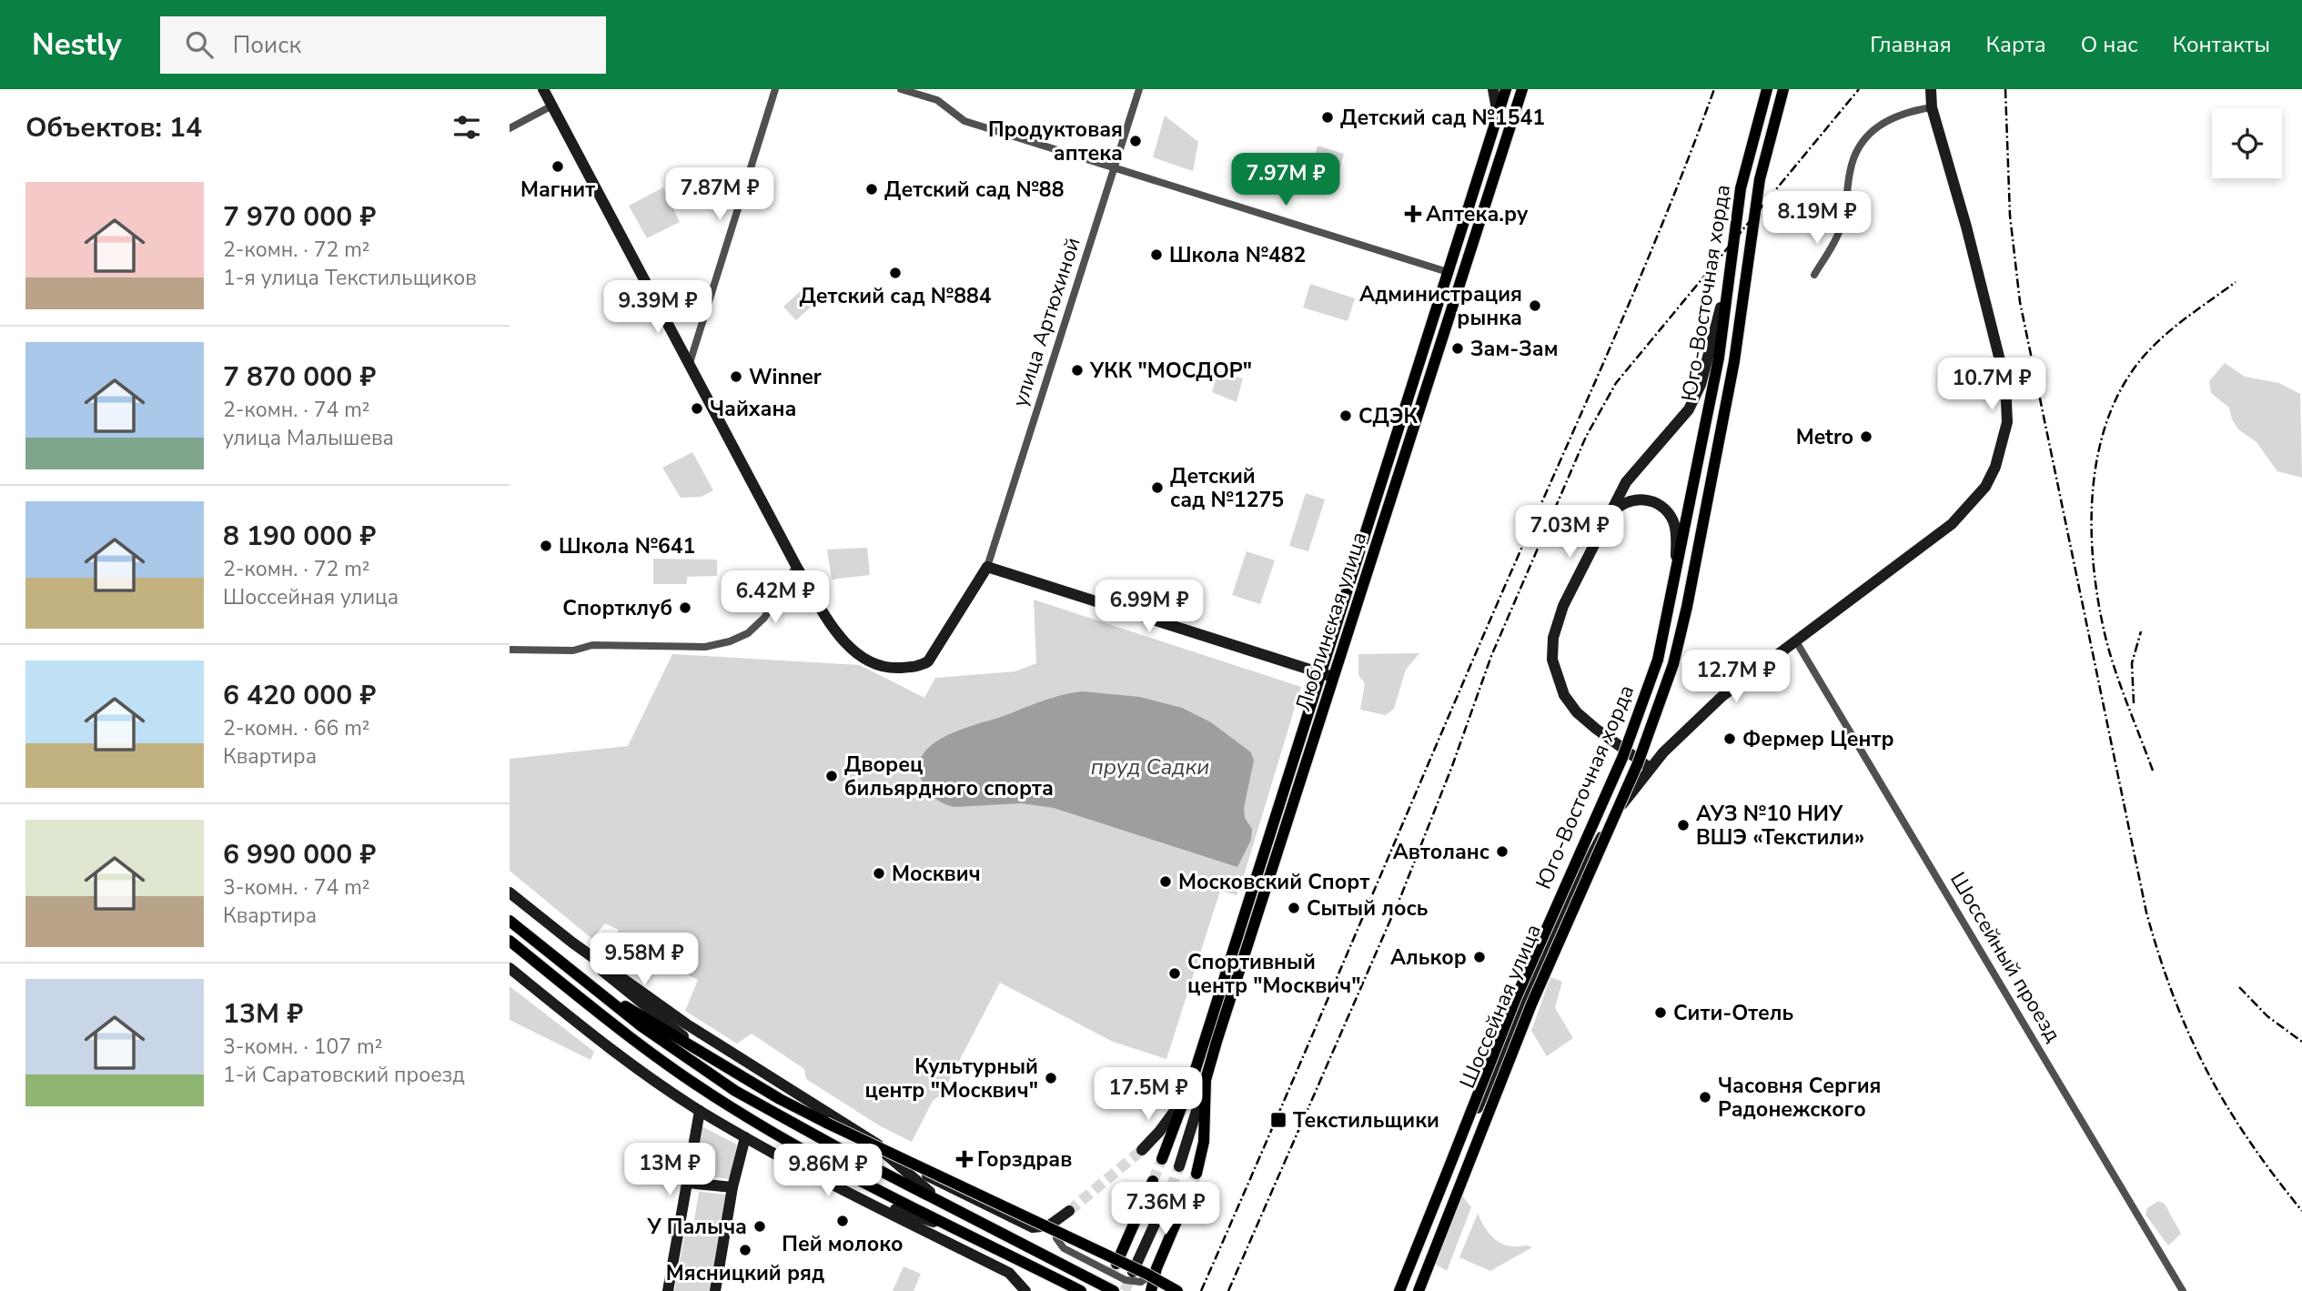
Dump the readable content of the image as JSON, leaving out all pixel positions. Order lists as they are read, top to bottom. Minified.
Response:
{"streets":{"main road":["Юго-Восточная хорда","Люблинская улица","Шоссейная улица"],"street":["улица Артюхиной","Шоссейный проезд"]},"crossings":[["Юго-Восточная хорда","Шоссейная улица"],["Шоссейный проезд","Шоссейная улица"]],"water":["пруд Садки"],"places":{"other":["Детский сад №1541","Продуктовая аптека","Магнит","Детский сад №88","Школа №482","Детский сад №884","Администрация рынка","Зам-Зам","УКК \"МОСДОР\"","Winner","Чайхана","СДЭК","Metro","Детский сад №1275","Школа №641","Спортклуб","Фермер Центр","Дворец бильярдного спорта","АУЗ №10 НИУ ВШЭ «Текстили»","Автоланс","Москвич","Московский Спорт","Сытый лось","Алькор","Спортивный центр \"Москвич\"","Сити-Отель","Культурный центр \"Москвич\"","Часовня Сергия Радонежского","Пей молоко","У Палыча","Мясницкий ряд"],"health":["Аптека.ру","Горздрав"],"transit":["Текстильщики"]},"page":{"header":"Nestly","search":"Поиск","nav":["Главная","Карта","О нас","Контакты"],"heading":"Объектов: 14","price":["7.97M ₽","7.87M ₽","8.19M ₽","9.39M ₽","10.7M ₽","7.03M ₽","6.42M ₽","6.99M ₽","12.7M ₽","9.58M ₽","17.5M ₽","13M ₽","9.86M ₽","7.36M ₽"],"list":[{"name":"7 970 000 ₽","note":"2-комн. · 72 m² · 1-я улица Текстильщиков"},{"name":"7 870 000 ₽","note":"2-комн. · 74 m² · улица Малышева"},{"name":"8 190 000 ₽","note":"2-комн. · 72 m² · Шоссейная улица"},{"name":"6 420 000 ₽","note":"2-комн. · 66 m² · Квартира"},{"name":"6 990 000 ₽","note":"3-комн. · 74 m² · Квартира"},{"name":"13M ₽","note":"3-комн. · 107 m² · 1-й Саратовский проезд"}]}}
